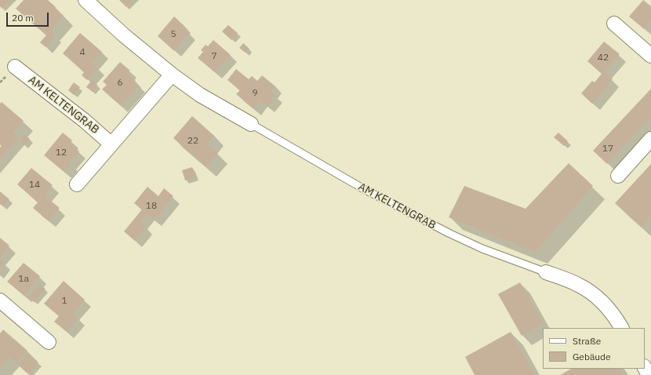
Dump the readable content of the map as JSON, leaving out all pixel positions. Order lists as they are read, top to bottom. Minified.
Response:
{"streets":{"street":["AM KELTENGRAB"]},"house_numbers":["5","4","7","42","6","9","22","17","12","14","18","1a","1"],"legend":["Straße","Gebäude"],"scale_bar":"20 m"}
